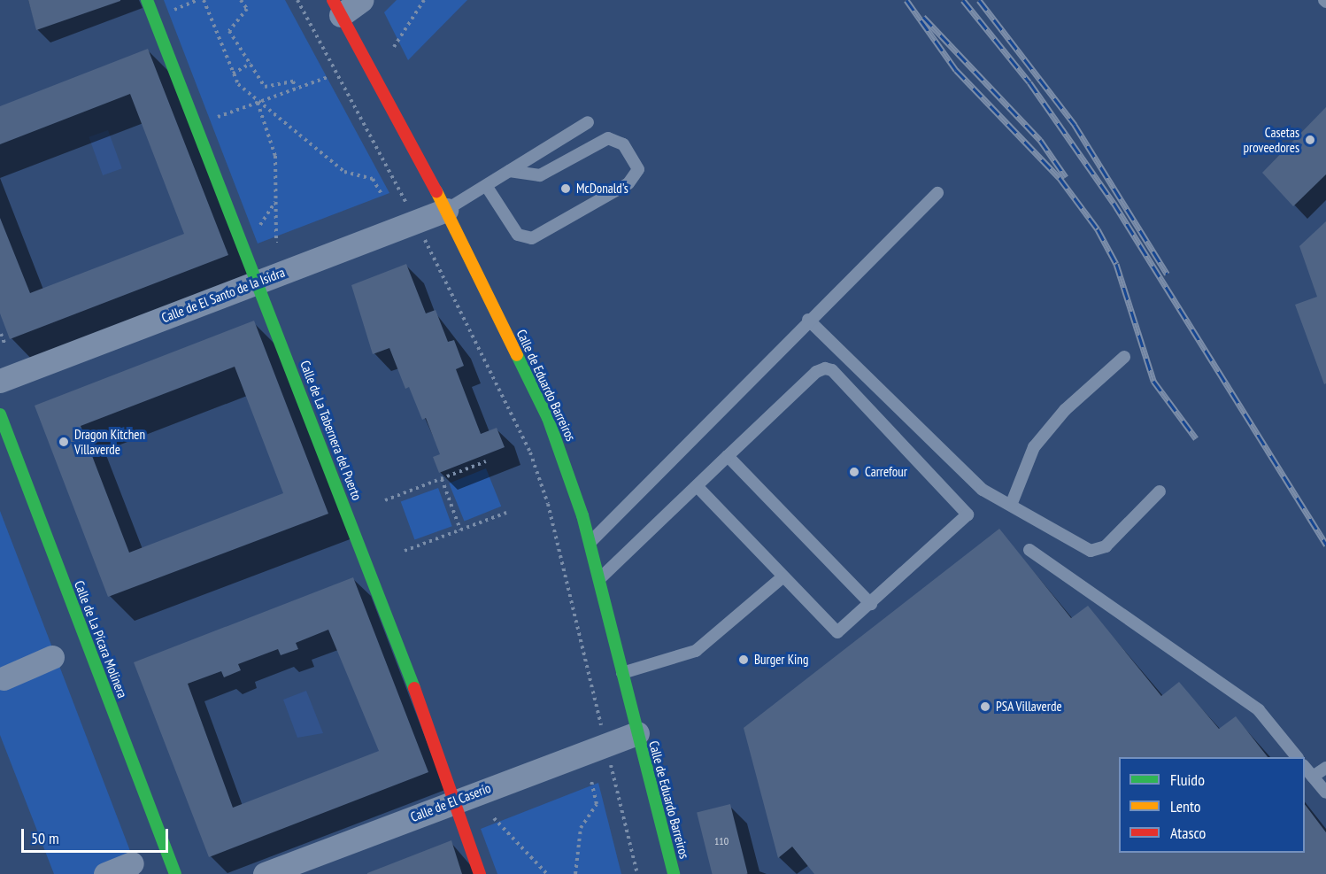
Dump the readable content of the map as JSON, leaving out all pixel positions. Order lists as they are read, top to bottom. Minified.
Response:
{"streets":{"street":["Calle de El Santo de la Isidra","Calle de Eduardo Barreiros","Calle de La Tabernera del Puerto","Calle de La Pícara Molinera","Calle de El Caserío"]},"crossings":[["Calle de El Santo de la Isidra","Calle de Eduardo Barreiros"],["Calle de El Santo de la Isidra","Calle de La Tabernera del Puerto"],["Calle de Eduardo Barreiros","Calle de El Caserío"],["Calle de La Tabernera del Puerto","Calle de El Caserío"]],"places":["Casetas proveedores","McDonald's","Dragon Kitchen Villaverde","Carrefour","Burger King","PSA Villaverde"],"house_numbers":["110"],"legend":["Fluido","Lento","Atasco"],"scale_bar":"50 m"}
